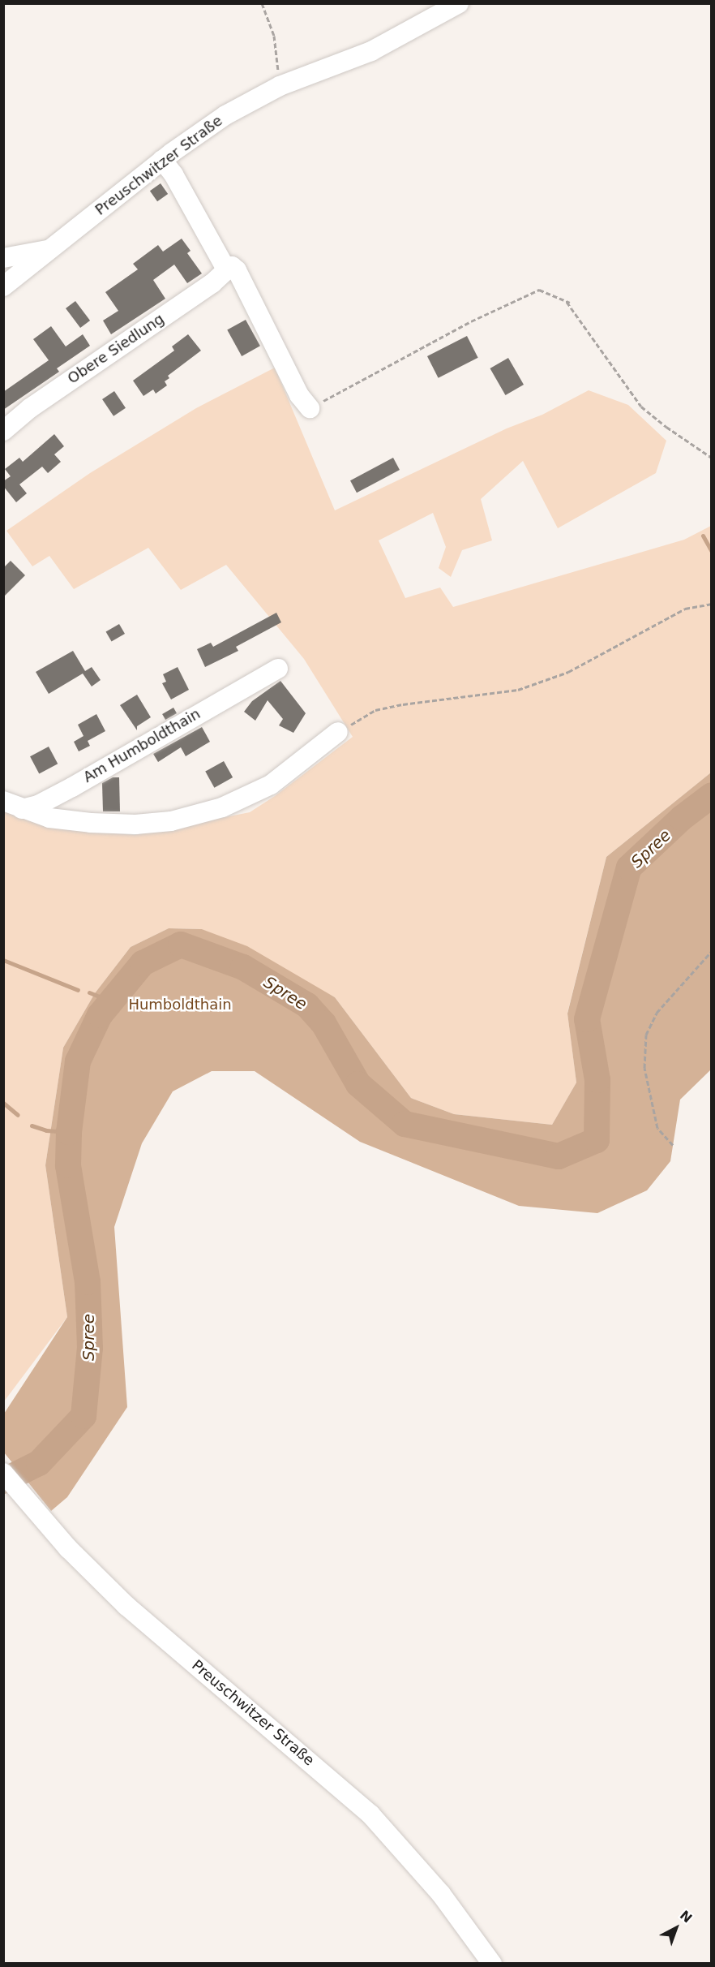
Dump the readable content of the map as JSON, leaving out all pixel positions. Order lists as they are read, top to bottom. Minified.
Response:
{"streets":{"street":["Preuschwitzer Straße","Obere Siedlung","Am Humboldthain"]},"water":["Spree"],"parks":["Humboldthain"],"north":"top right"}
